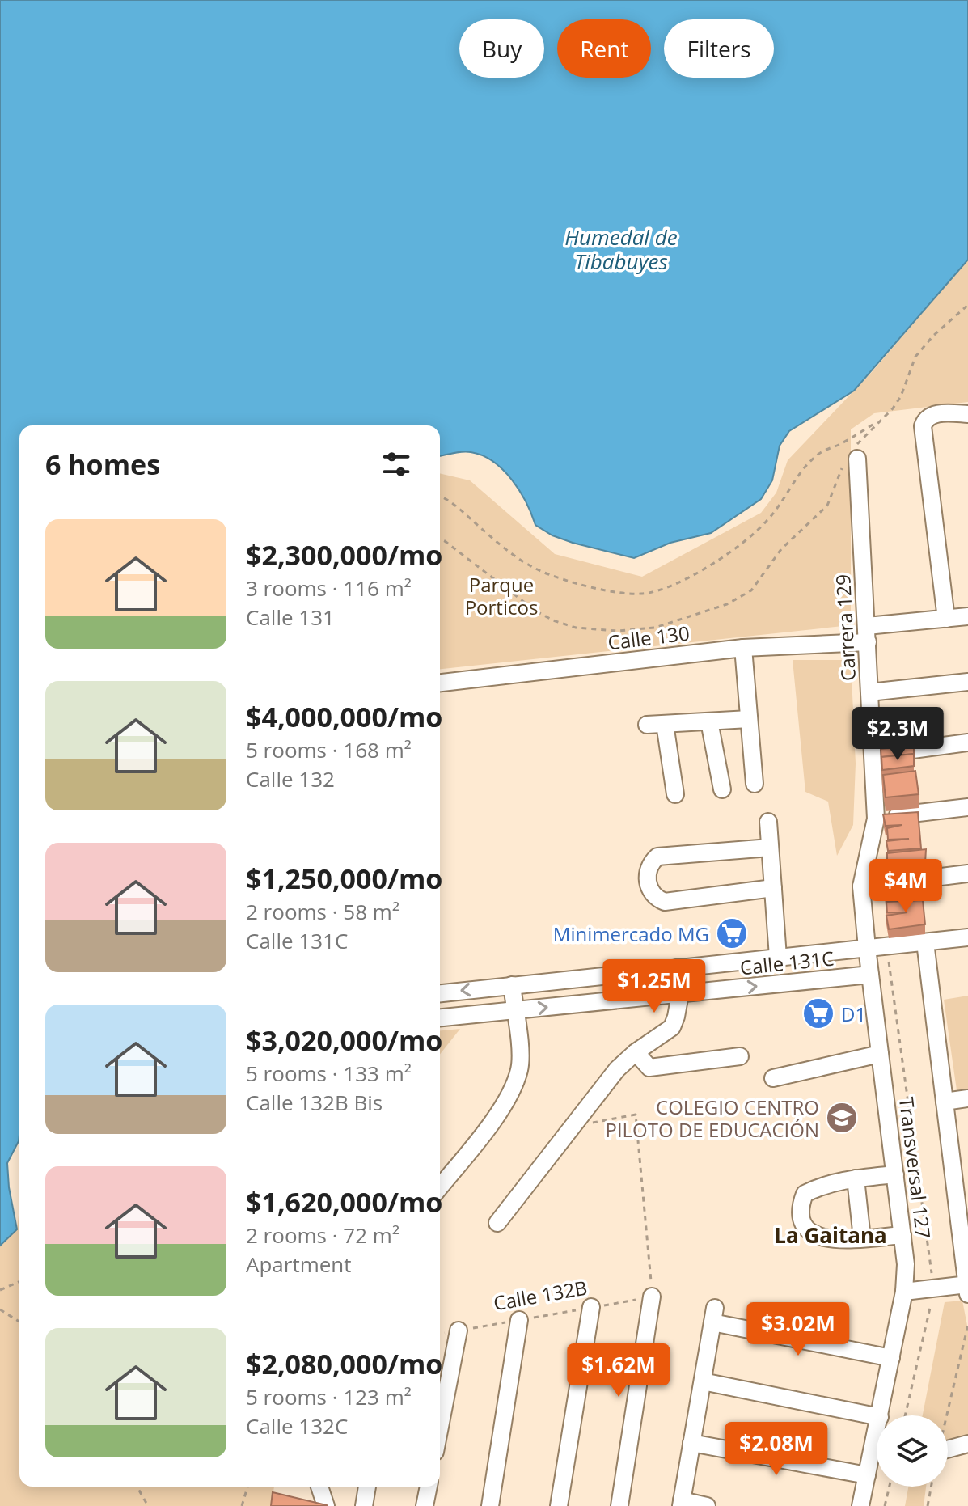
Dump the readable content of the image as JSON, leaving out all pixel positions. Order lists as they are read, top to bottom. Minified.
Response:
{"streets":{"street":["Carrera 129","Calle 130","Calle 131C","Transversal 127"],"path":["Calle 132B"]},"crossings":[["Carrera 129","Calle 130"],["Carrera 129","Calle 131C"],["Carrera 129","Transversal 127"],["Calle 131C","Transversal 127"]],"districts":["La Gaitana"],"water":["Humedal de Tibabuyes"],"parks":["Parque Porticos"],"places":{"supermarket":["Minimercado MG","D1"],"school or university":["COLEGIO CENTRO PILOTO DE EDUCACIÓN"]},"page":{"chip":["Buy","Rent","Filters"],"heading":"6 homes","list":[{"name":"$2,300,000/mo","note":"3 rooms · 116 m² · Calle 131"},{"name":"$4,000,000/mo","note":"5 rooms · 168 m² · Calle 132"},{"name":"$1,250,000/mo","note":"2 rooms · 58 m² · Calle 131C"},{"name":"$3,020,000/mo","note":"5 rooms · 133 m² · Calle 132B Bis"},{"name":"$1,620,000/mo","note":"2 rooms · 72 m² · Apartment"},{"name":"$2,080,000/mo","note":"5 rooms · 123 m² · Calle 132C"}],"price":["$2.3M","$4M","$1.25M","$3.02M","$1.62M","$2.08M"]}}
